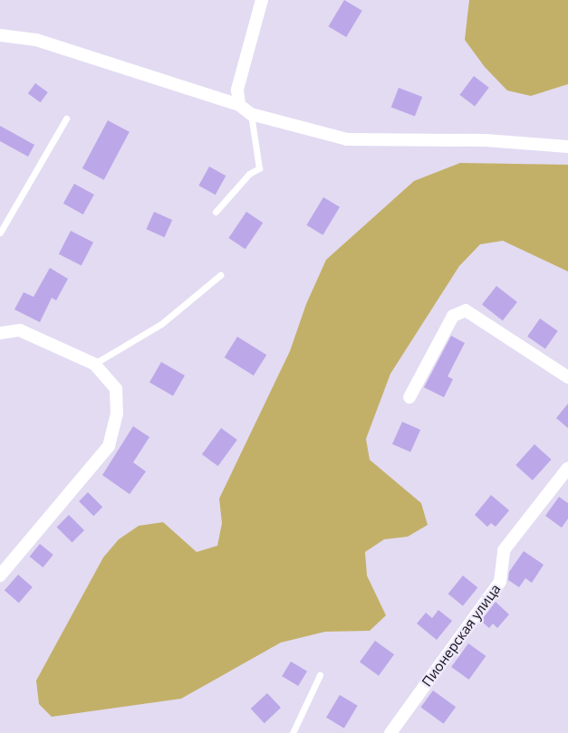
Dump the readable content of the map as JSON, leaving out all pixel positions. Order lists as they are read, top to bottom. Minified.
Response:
{"streets":{"street":["Пионерская улица"]}}
